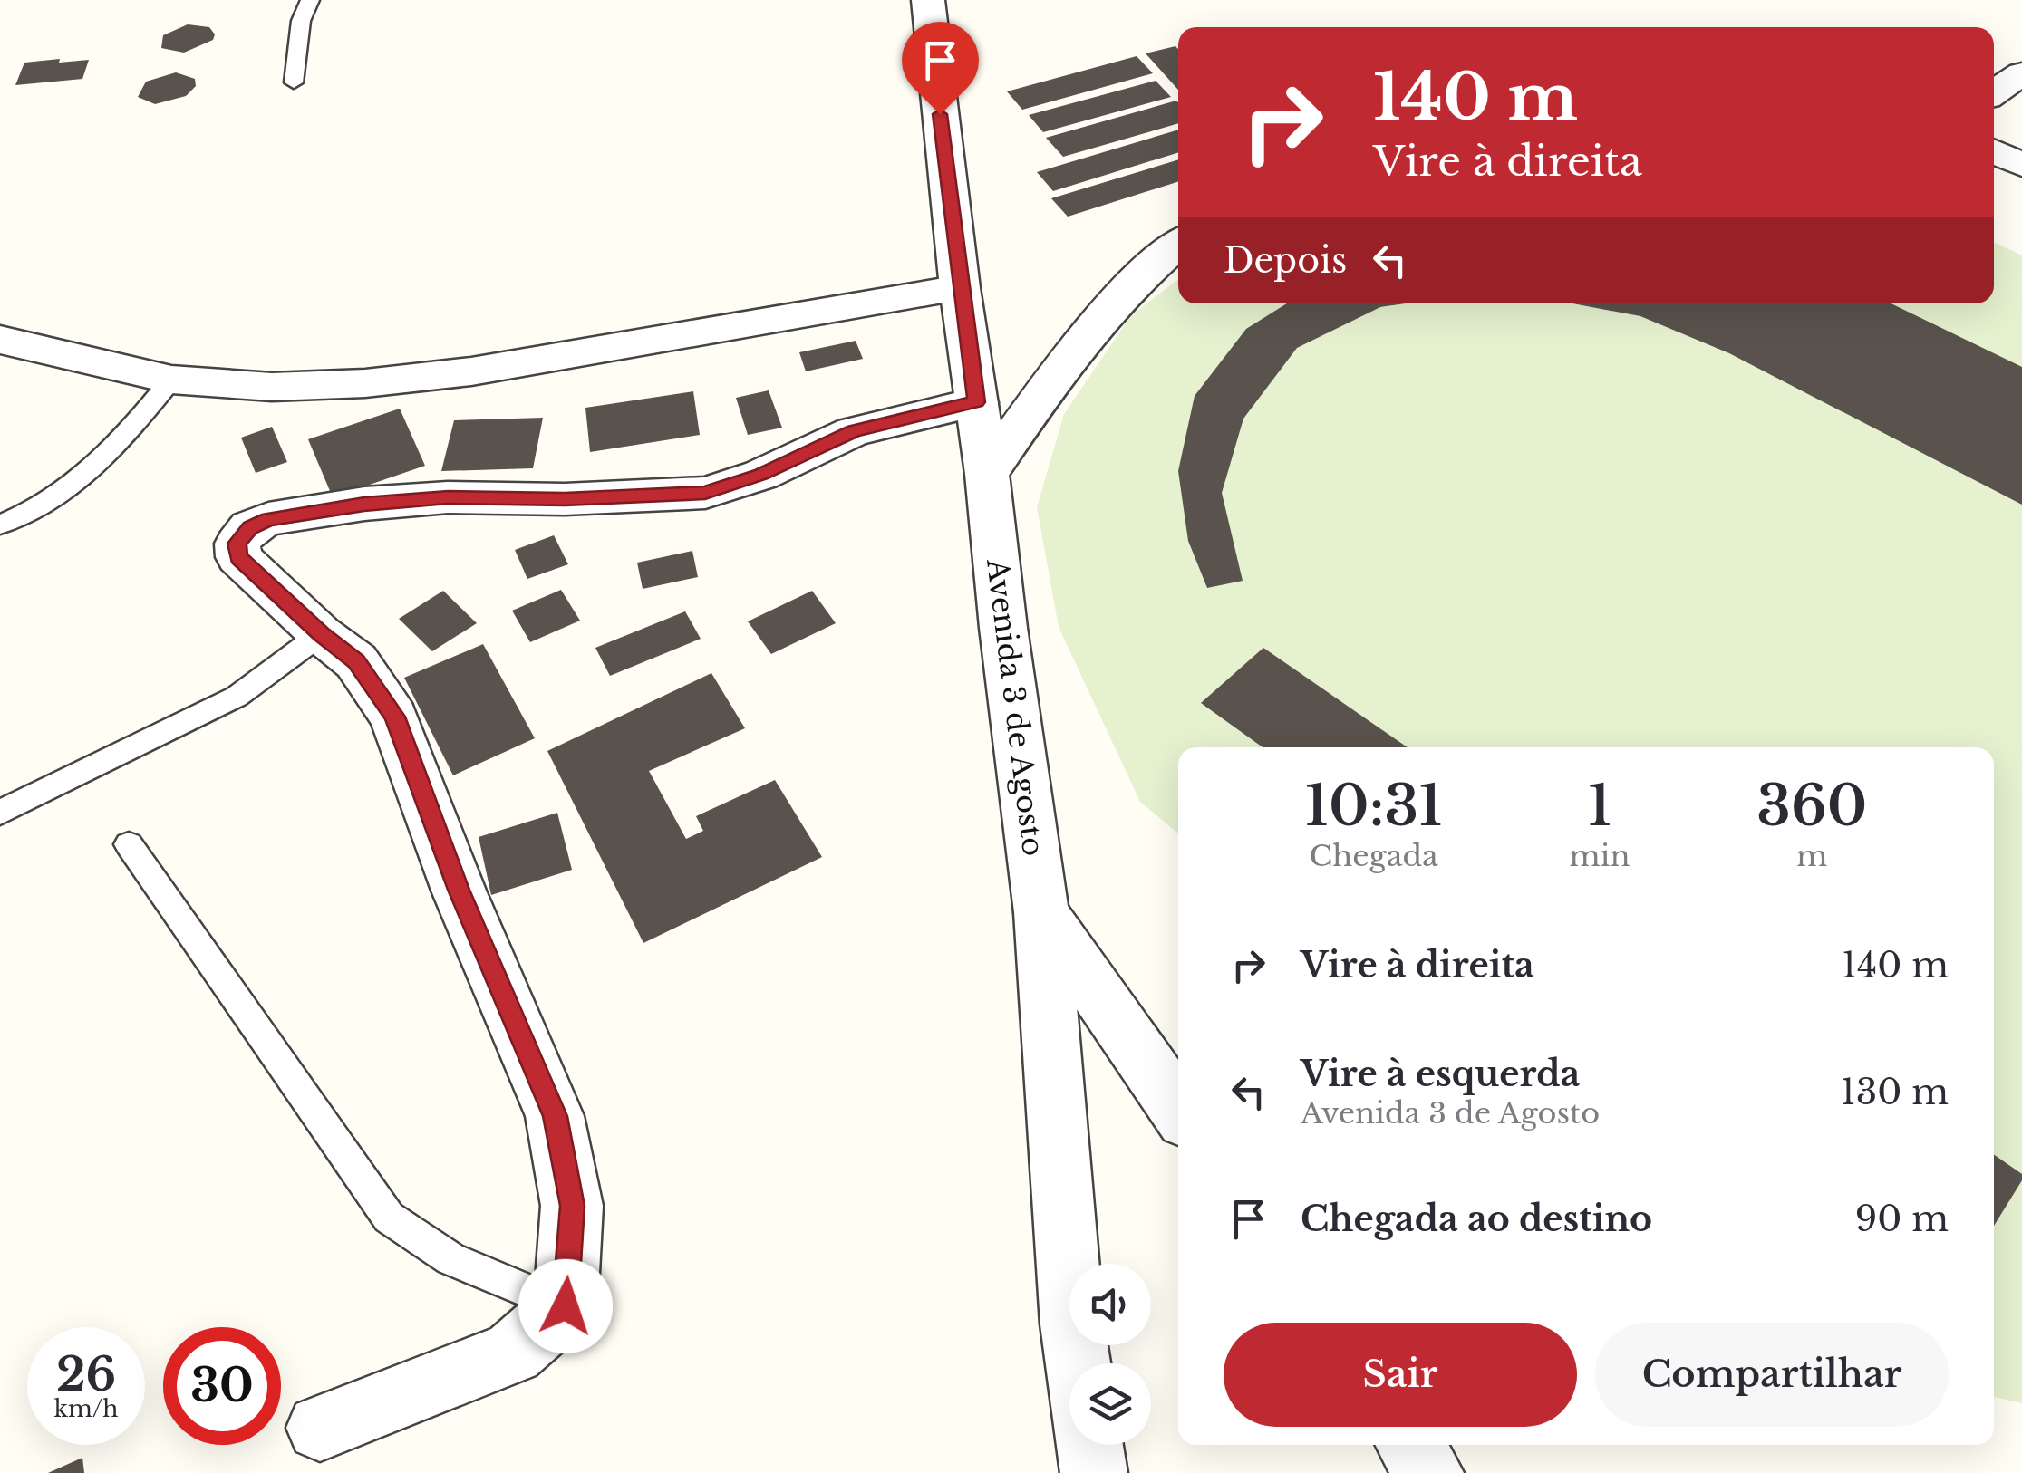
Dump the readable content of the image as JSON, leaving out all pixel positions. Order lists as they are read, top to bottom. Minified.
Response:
{"streets":{"street":["Avenida 3 de Agosto"]},"page":{"turn":["140 m","Vire à direita"],"then":"Depois","eta":["10:31","Chegada","1","min","360","m"],"list":[{"name":"Vire à direita","value":"140 m"},{"name":"Vire à esquerda","note":"Avenida 3 de Agosto","value":"130 m"},{"name":"Chegada ao destino","value":"90 m"}],"buttons":["Sair","Compartilhar"],"speed":"26 km/h","limit":"30"}}
